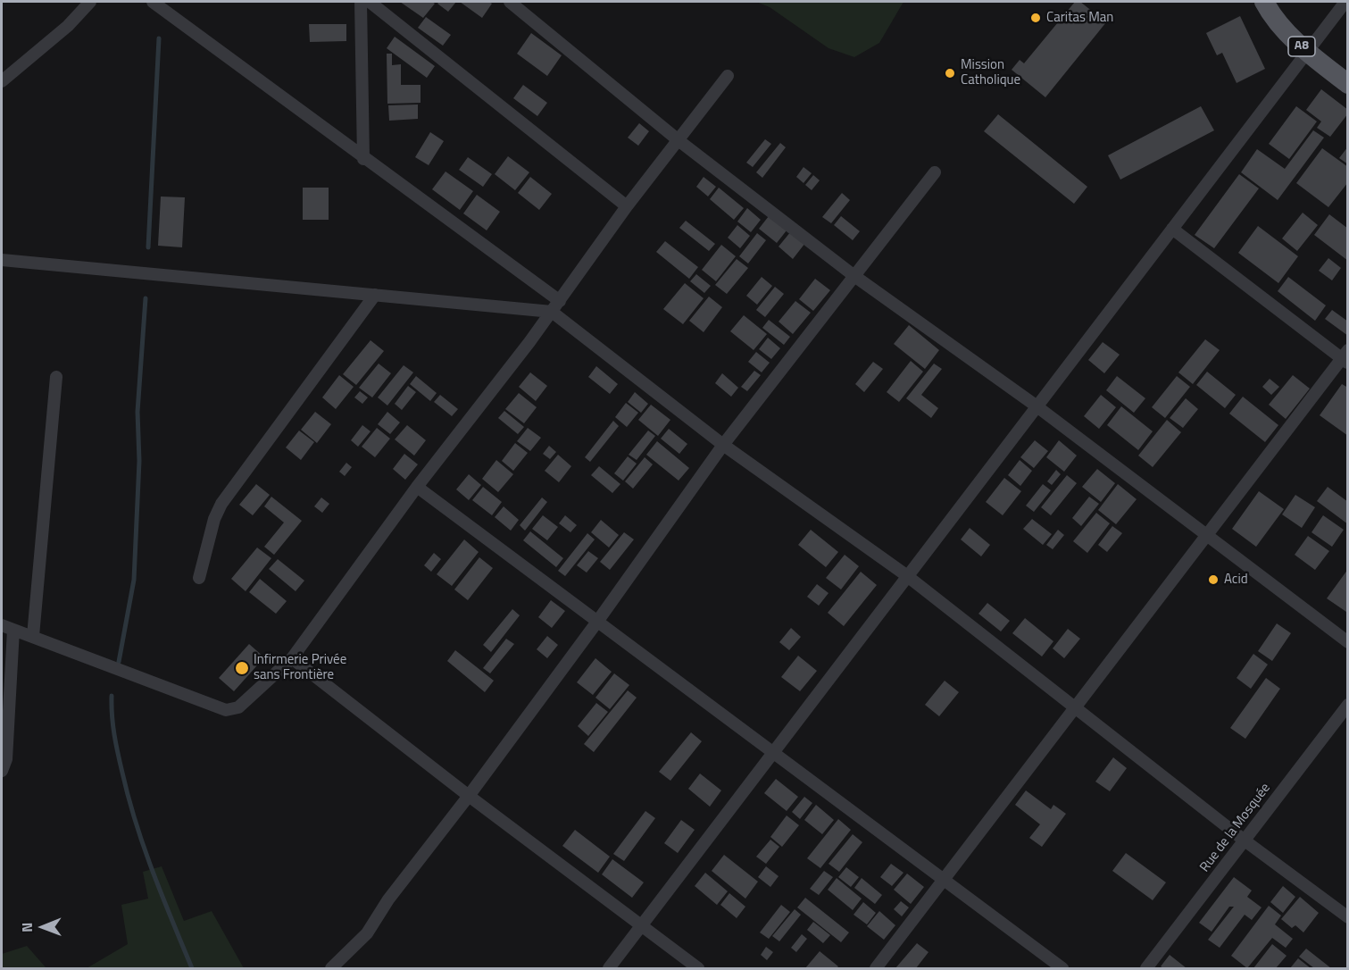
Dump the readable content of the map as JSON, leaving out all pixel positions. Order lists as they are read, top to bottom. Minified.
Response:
{"streets":{"main road":["A8"],"street":["Rue de la Mosquée"]},"places":["Caritas Man","Mission Catholique","Acid","Infirmerie Privée sans Frontière"],"north":"left"}
